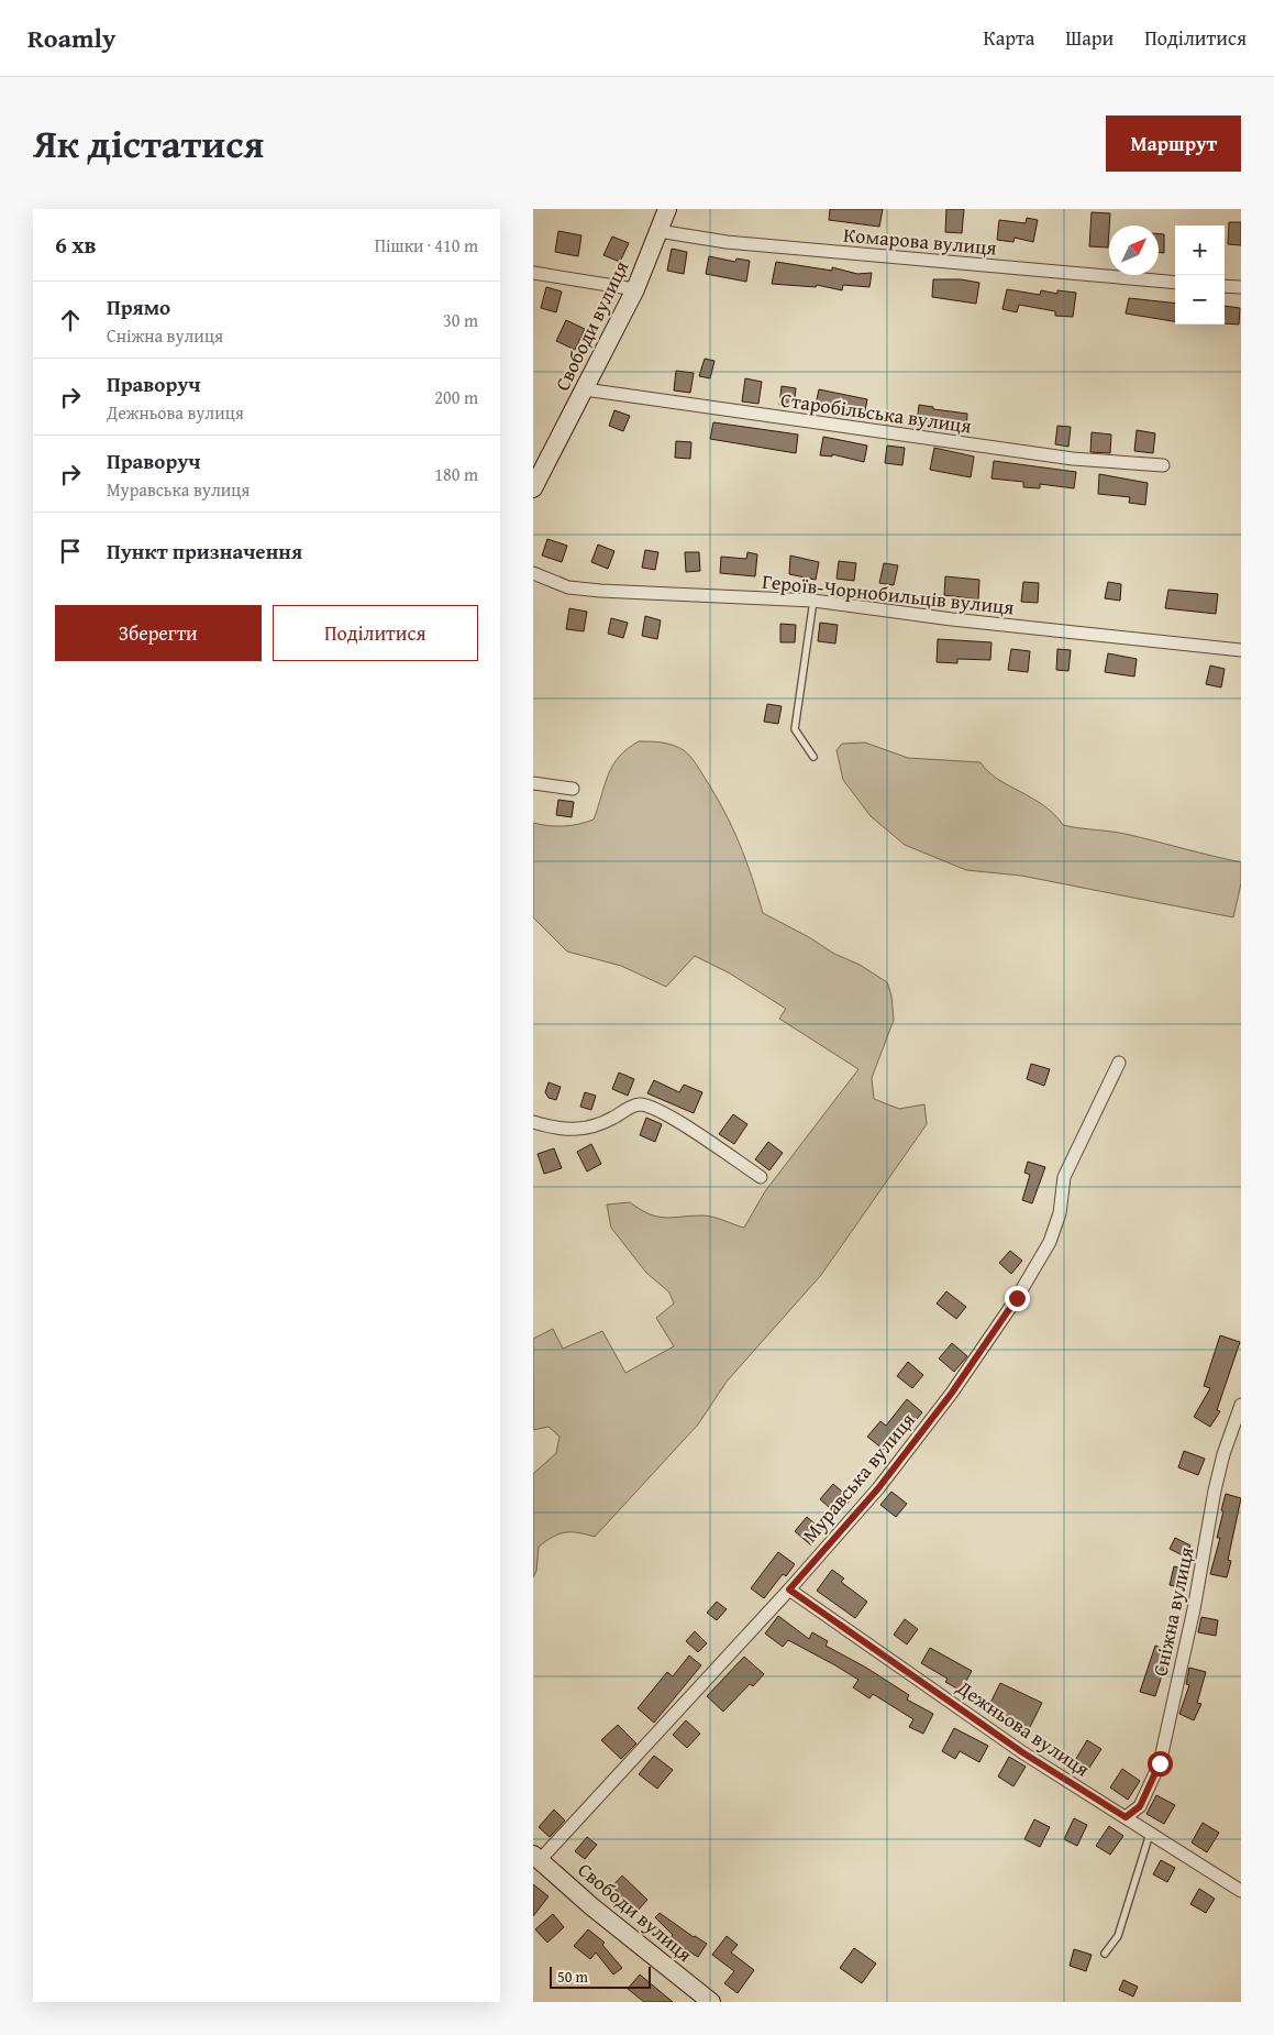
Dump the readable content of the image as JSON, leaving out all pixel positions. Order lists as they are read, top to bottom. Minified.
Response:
{"streets":{"street":["Комарова вулиця","Свободи вулиця","Старобільська вулиця","Героїв-Чорнобильців вулиця","Муравська вулиця","Сніжна вулиця","Дежньова вулиця"]},"crossings":[["Комарова вулиця","Свободи вулиця"],["Свободи вулиця","Старобільська вулиця"],["Свободи вулиця","Муравська вулиця"],["Муравська вулиця","Дежньова вулиця"],["Сніжна вулиця","Дежньова вулиця"]],"scale_bar":"50 m","north":"top right","page":{"header":"Roamly","nav":["Карта","Шари","Поділитися"],"title":"Як дістатися","buttons":["Маршрут",["Зберегти","Поділитися"]],"heading":["6 хв","Пішки · 410 m"],"map_buttons":["+","−"],"list":[["Прямо","Сніжна вулиця","30 m"],["Праворуч","Дежньова вулиця","200 m"],["Праворуч","Муравська вулиця","180 m"],"Пункт призначення"],"scale":"50 m"}}
